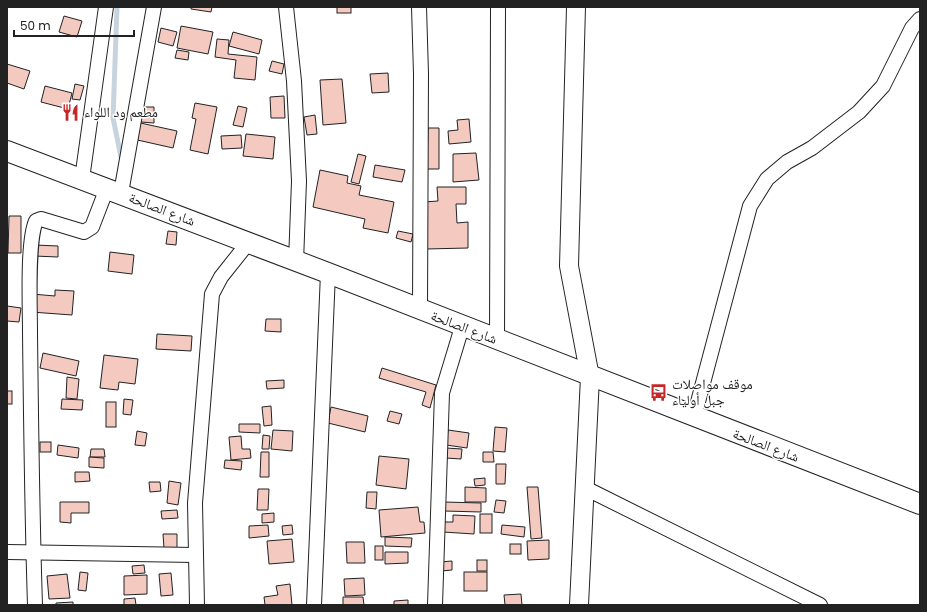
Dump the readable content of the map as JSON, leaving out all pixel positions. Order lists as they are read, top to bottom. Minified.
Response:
{"streets":{"main road":["شارع الصالحة"]},"places":{"restaurant":["مطعم ود اللواء"],"bus stop":["موقف مواصلات جبل أولياء"]},"scale_bar":"50 m"}
